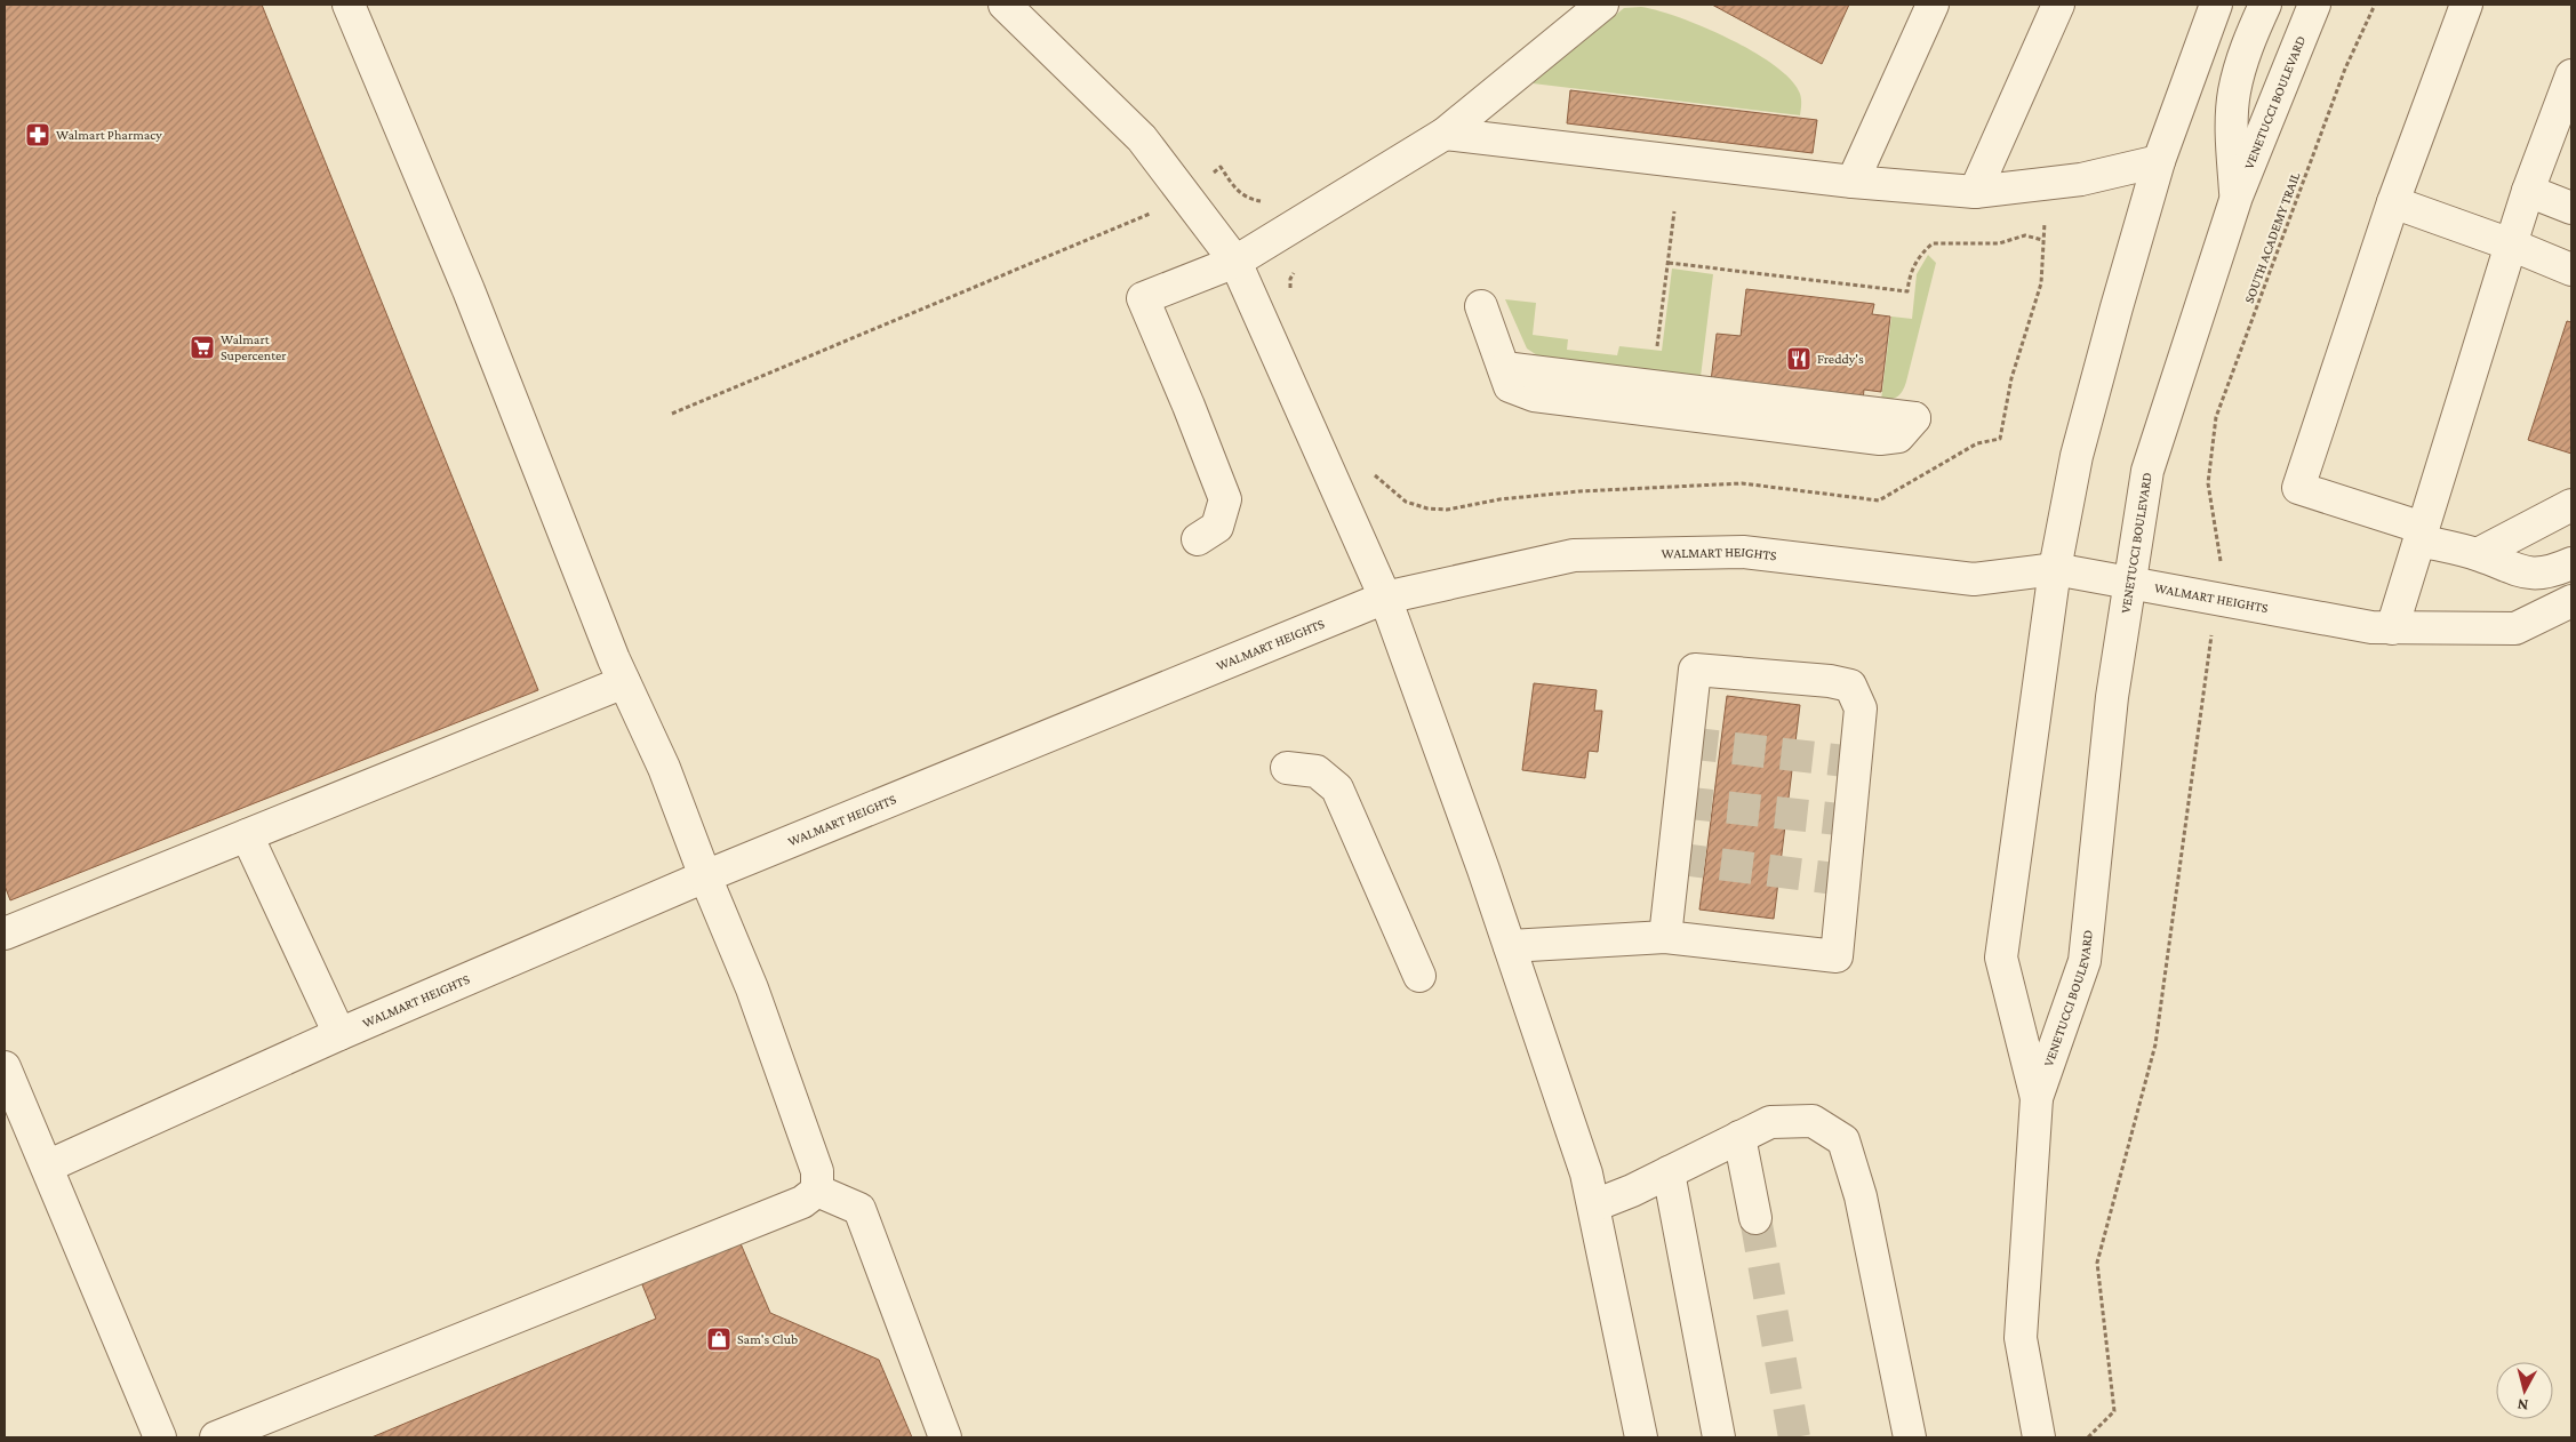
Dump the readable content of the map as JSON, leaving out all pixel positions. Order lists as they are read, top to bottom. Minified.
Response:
{"streets":{"street":["VENETUCCI BOULEVARD","WALMART HEIGHTS"],"path":["SOUTH ACADEMY TRAIL"]},"crossings":[["VENETUCCI BOULEVARD","WALMART HEIGHTS"],["SOUTH ACADEMY TRAIL","WALMART HEIGHTS"]],"places":{"pharmacy":["Walmart Pharmacy"],"supermarket":["Walmart Supercenter"],"restaurant":["Freddy's"],"shop":["Sam's Club"]},"north":"bottom"}
